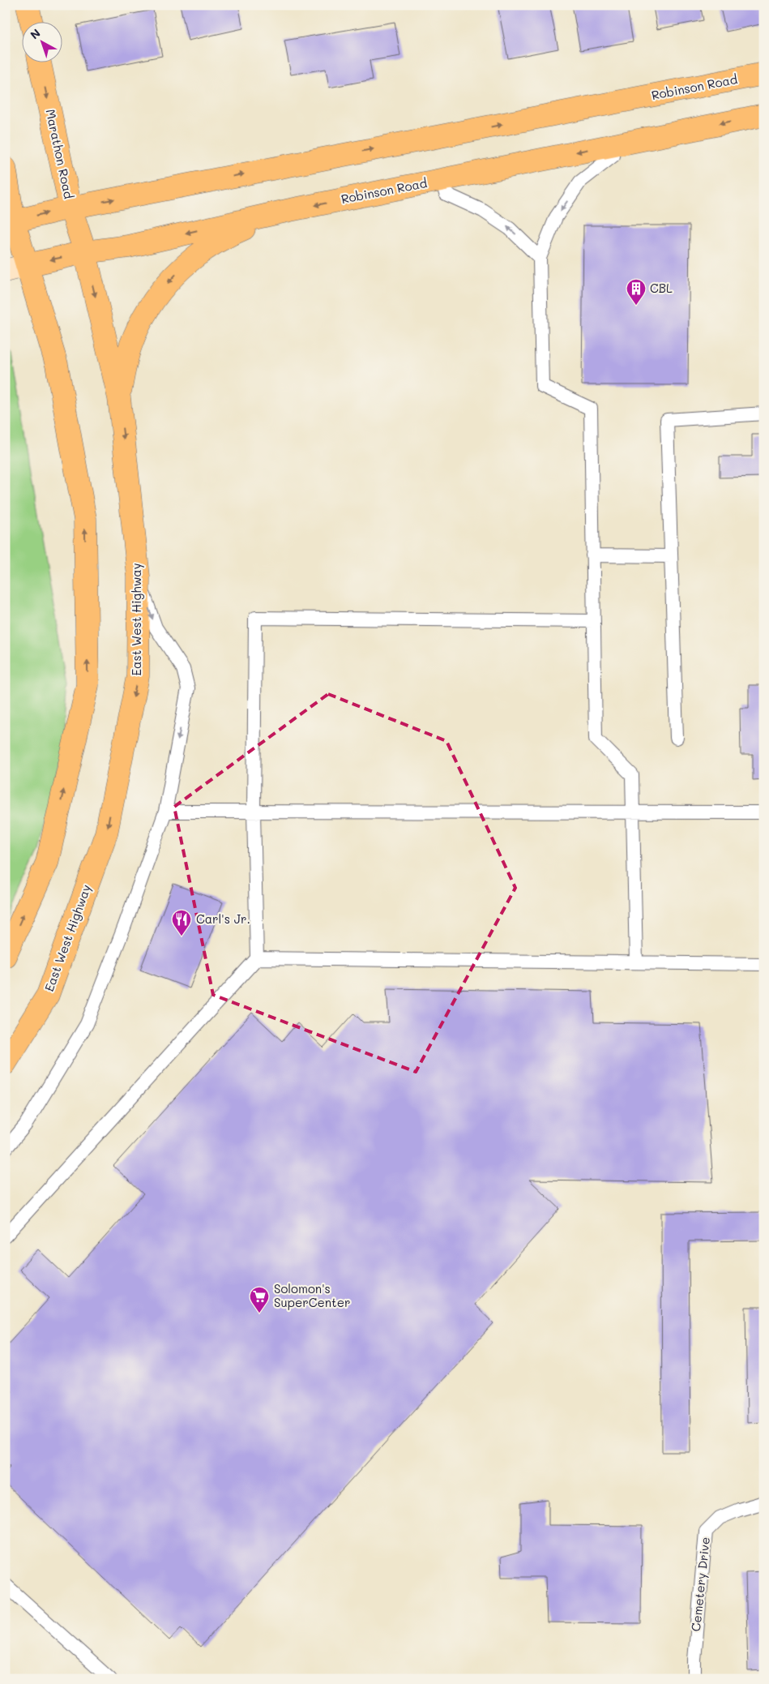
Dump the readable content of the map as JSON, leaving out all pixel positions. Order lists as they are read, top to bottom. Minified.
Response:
{"streets":{"main road":["Robinson Road","Marathon Road","East West Highway"],"lane":["Cemetery Drive"]},"crossings":[["Robinson Road","Marathon Road"],["Robinson Road","East West Highway"],["Marathon Road","East West Highway"]],"places":{"building":["CBL"],"restaurant":["Carl's Jr."],"supermarket":["Solomon's SuperCenter"]},"north":"top left"}
